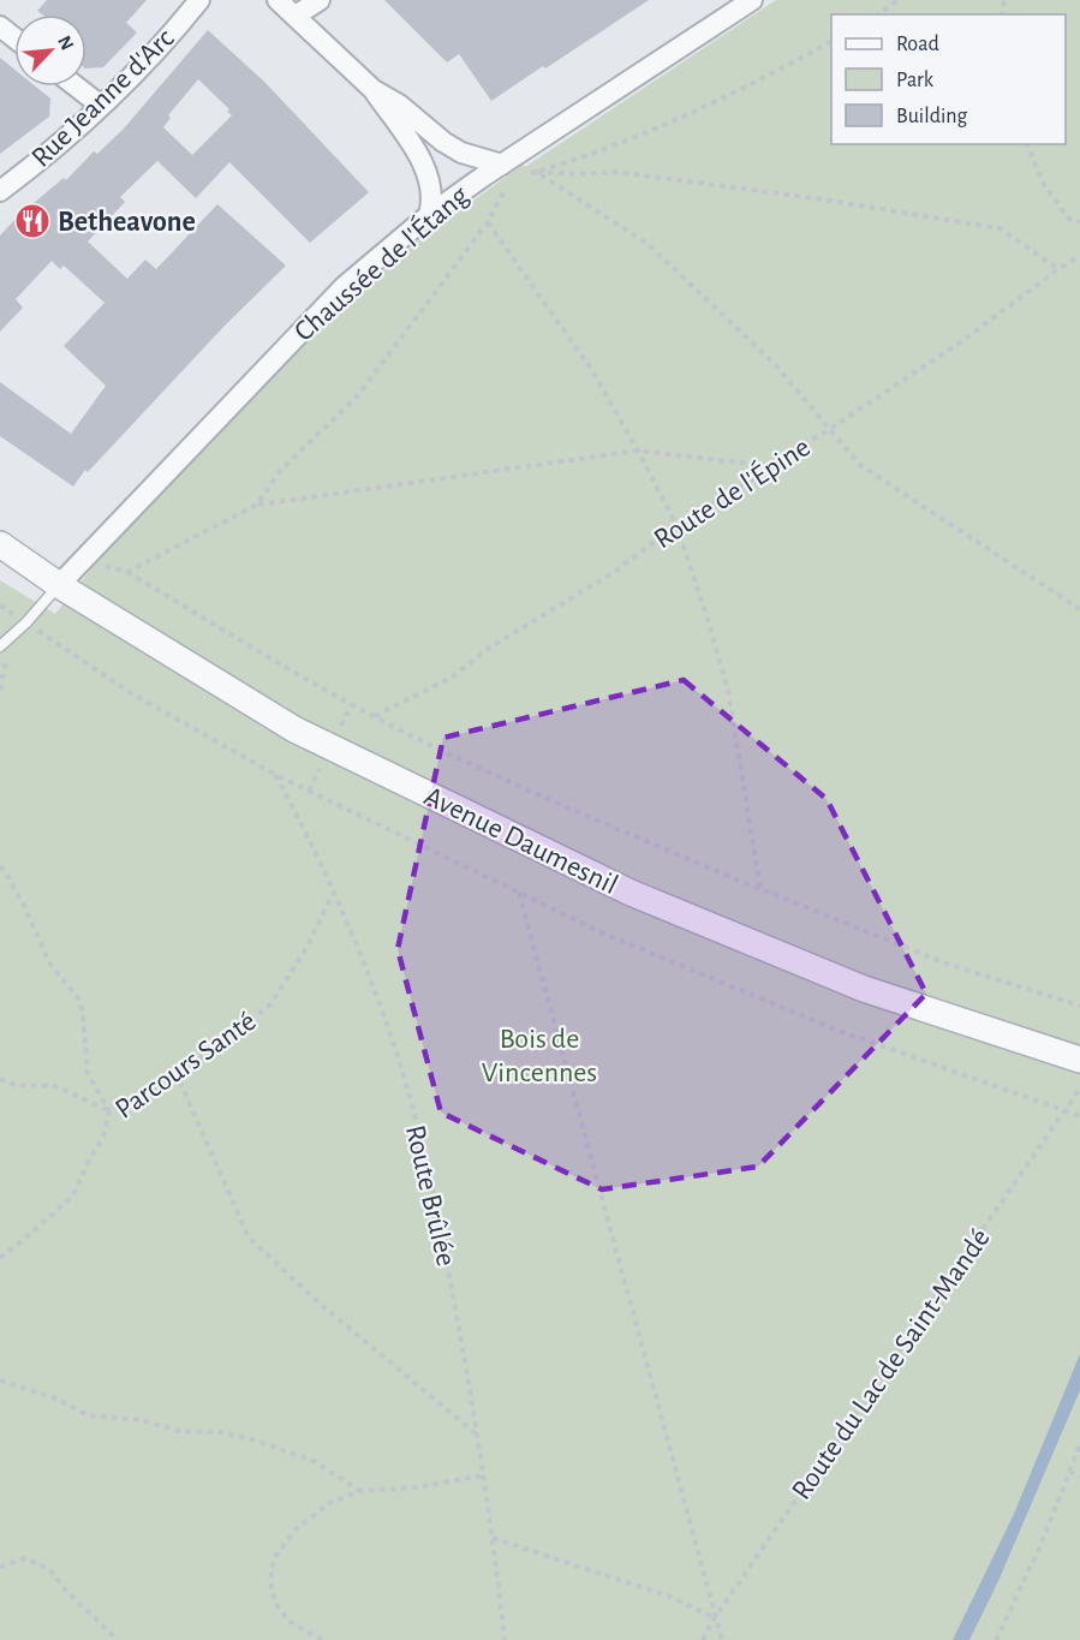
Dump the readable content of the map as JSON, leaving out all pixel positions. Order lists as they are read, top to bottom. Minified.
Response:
{"streets":{"street":["Rue Jeanne d'Arc","Chaussée de l'Étang","Avenue Daumesnil"],"path":["Route de l'Épine","Parcours Santé","Route Brûlée","Route du Lac de Saint-Mandé"]},"crossings":[["Chaussée de l'Étang","Avenue Daumesnil"],["Avenue Daumesnil","Route Brûlée"],["Avenue Daumesnil","Route du Lac de Saint-Mandé"],["Parcours Santé","Route Brûlée"]],"parks":["Bois de Vincennes"],"places":{"restaurant":["Betheavone"]},"legend":["Road","Park","Building"],"north":"top right"}
